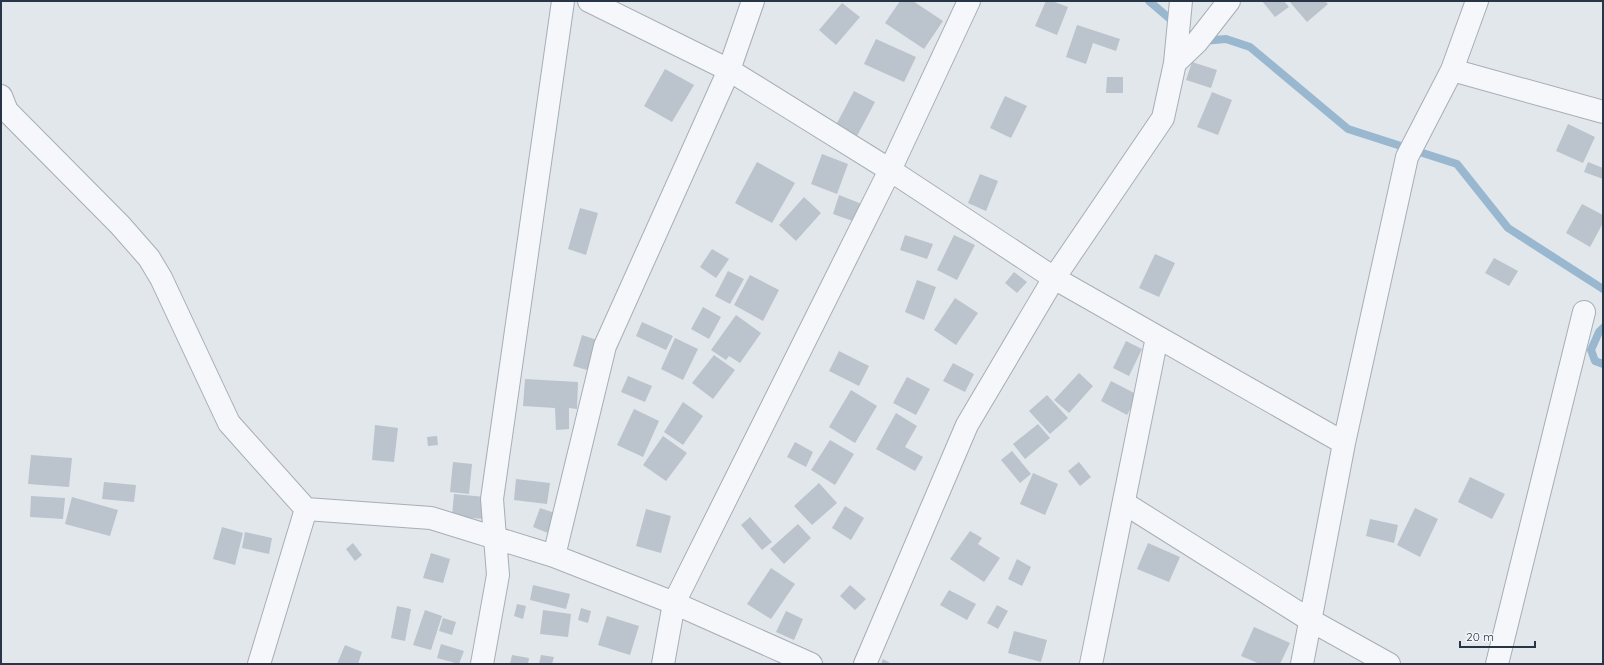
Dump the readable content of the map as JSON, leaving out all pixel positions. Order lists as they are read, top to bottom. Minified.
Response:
{"scale_bar":"20 m"}
